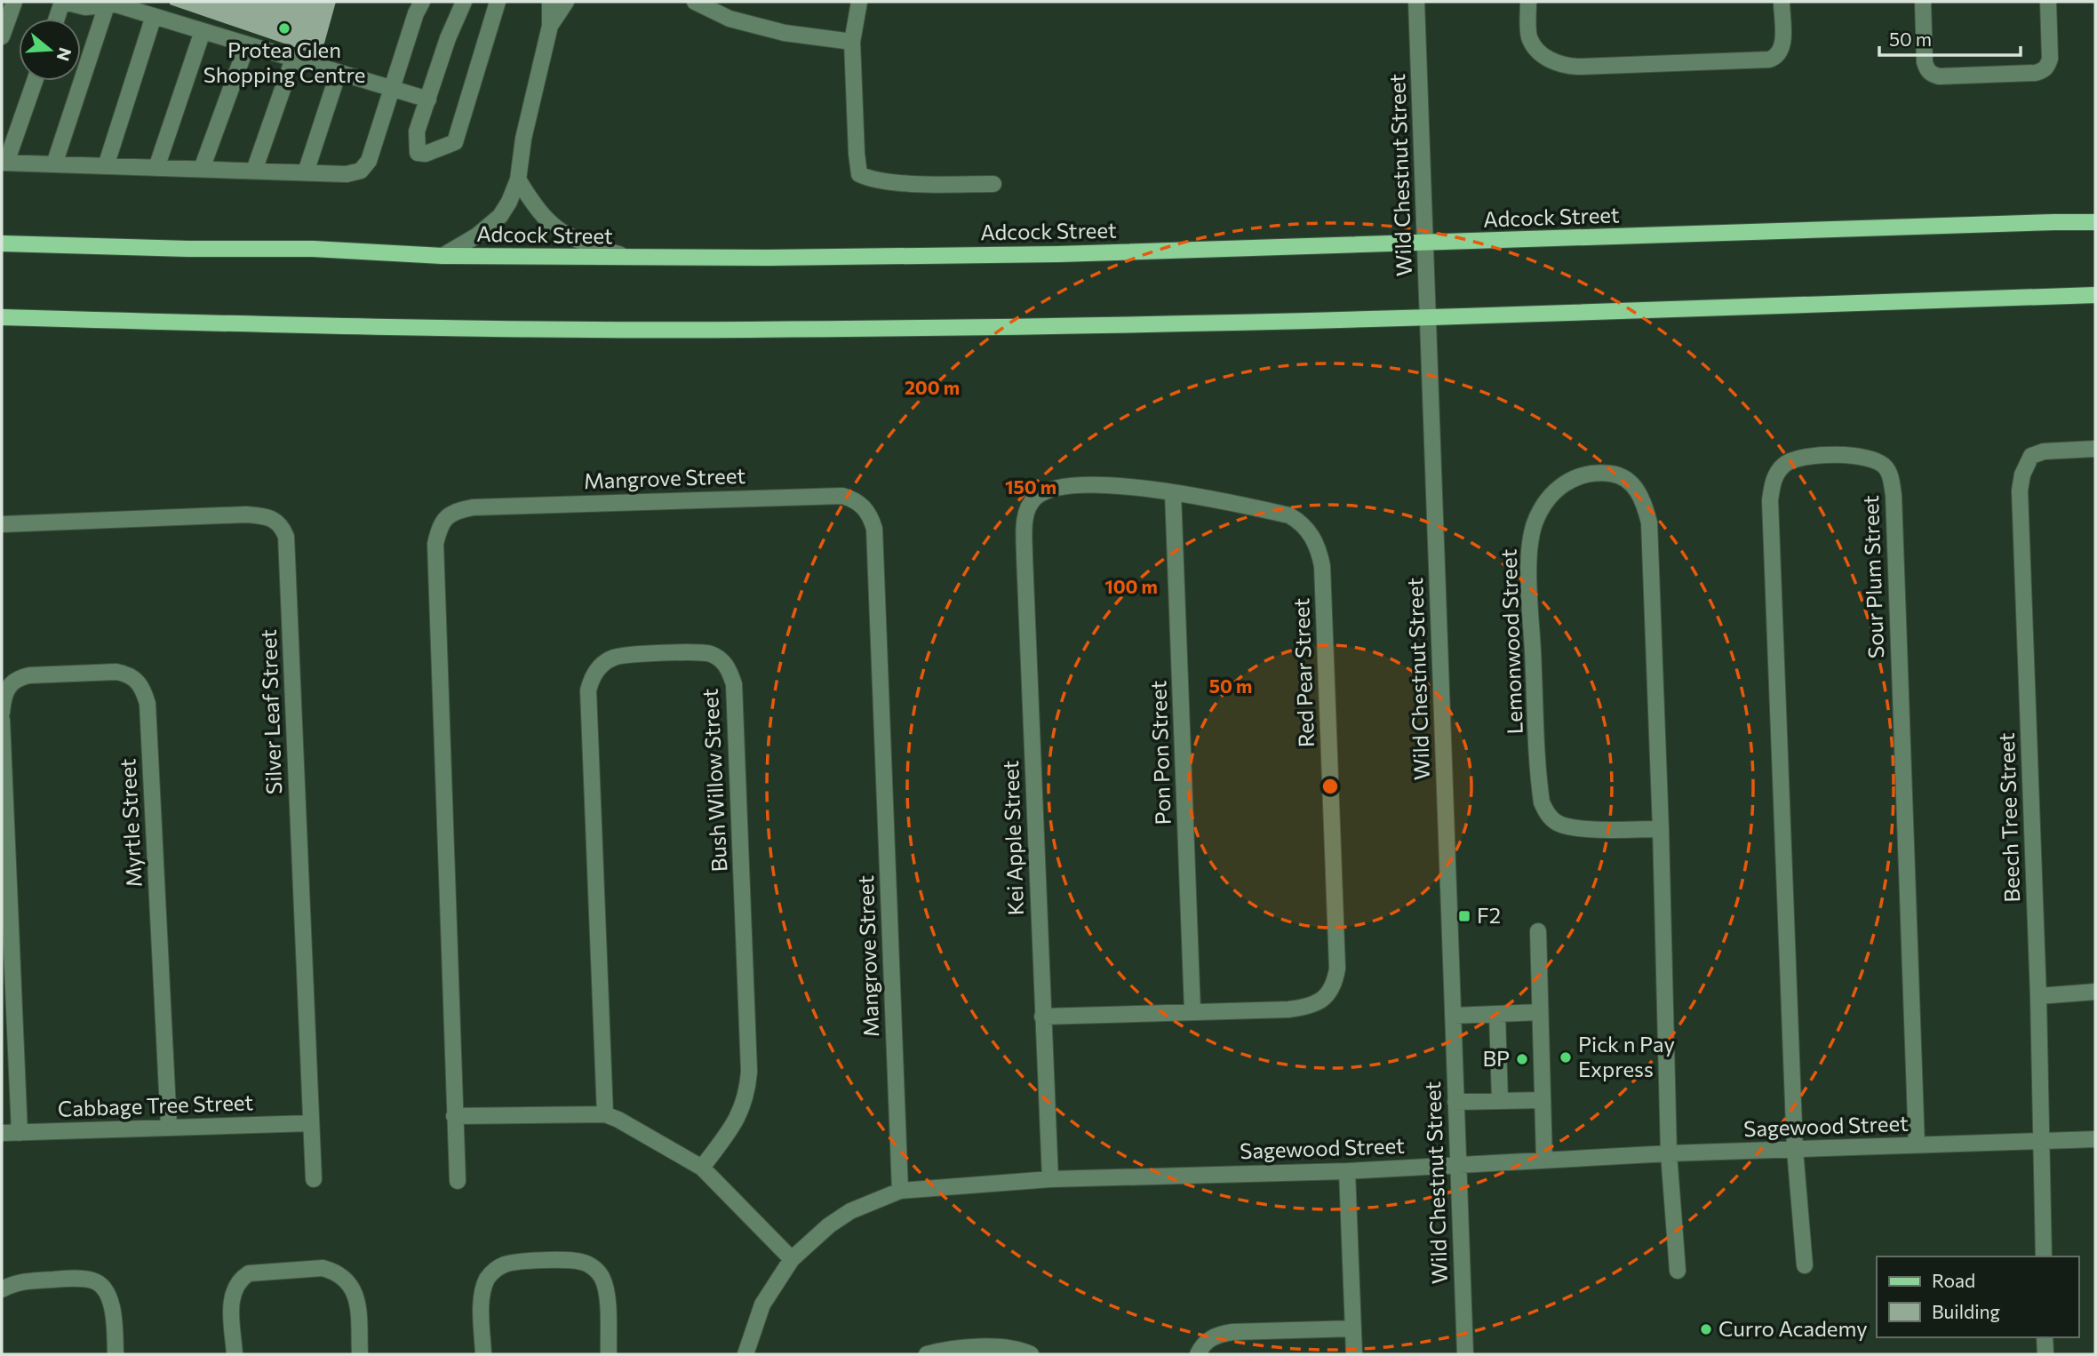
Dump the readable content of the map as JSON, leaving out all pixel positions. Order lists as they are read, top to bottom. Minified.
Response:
{"streets":{"main road":["Adcock Street"],"street":["Wild Chestnut Street","Mangrove Street","Sour Plum Street","Lemonwood Street","Red Pear Street","Silver Leaf Street","Pon Pon Street","Bush Willow Street","Beech Tree Street","Myrtle Street","Kei Apple Street","Cabbage Tree Street","Sagewood Street"]},"crossings":[["Wild Chestnut Street","Adcock Street"],["Wild Chestnut Street","Sagewood Street"],["Mangrove Street","Sagewood Street"],["Sour Plum Street","Sagewood Street"],["Lemonwood Street","Sagewood Street"],["Red Pear Street","Pon Pon Street"],["Red Pear Street","Kei Apple Street"],["Silver Leaf Street","Cabbage Tree Street"],["Beech Tree Street","Sagewood Street"],["Myrtle Street","Cabbage Tree Street"],["Kei Apple Street","Sagewood Street"]],"places":{"other":["Protea Glen Shopping Centre","Pick n Pay Express","BP","Curro Academy"],"transit":["F2"]},"legend":["Road","Building"],"scale_bar":"50 m","north":"right","rings":["200 m","150 m","100 m","50 m"]}
